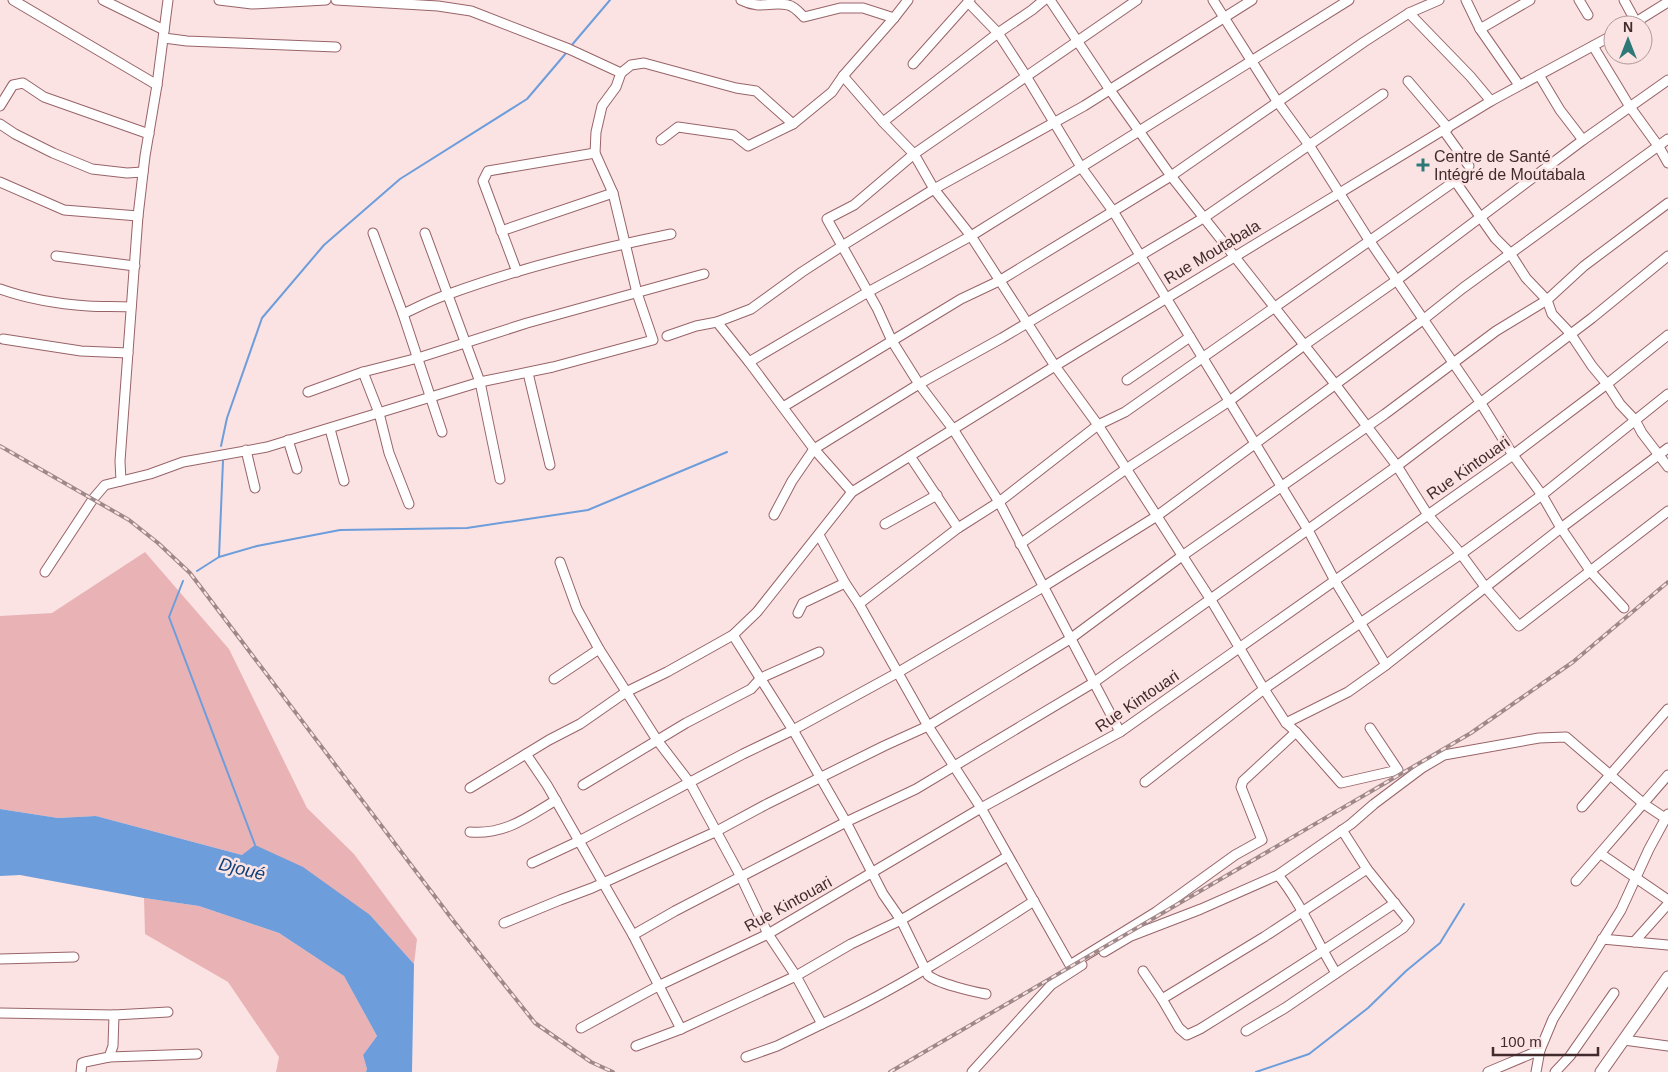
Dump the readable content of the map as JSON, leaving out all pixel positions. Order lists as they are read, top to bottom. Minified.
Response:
{"streets":{"street":["Rue Moutabala","Rue Kintouari"]},"water":["Djoué"],"places":{"health":["Centre de Santé Intégré de Moutabala"]},"scale_bar":"100 m","north":"top"}
